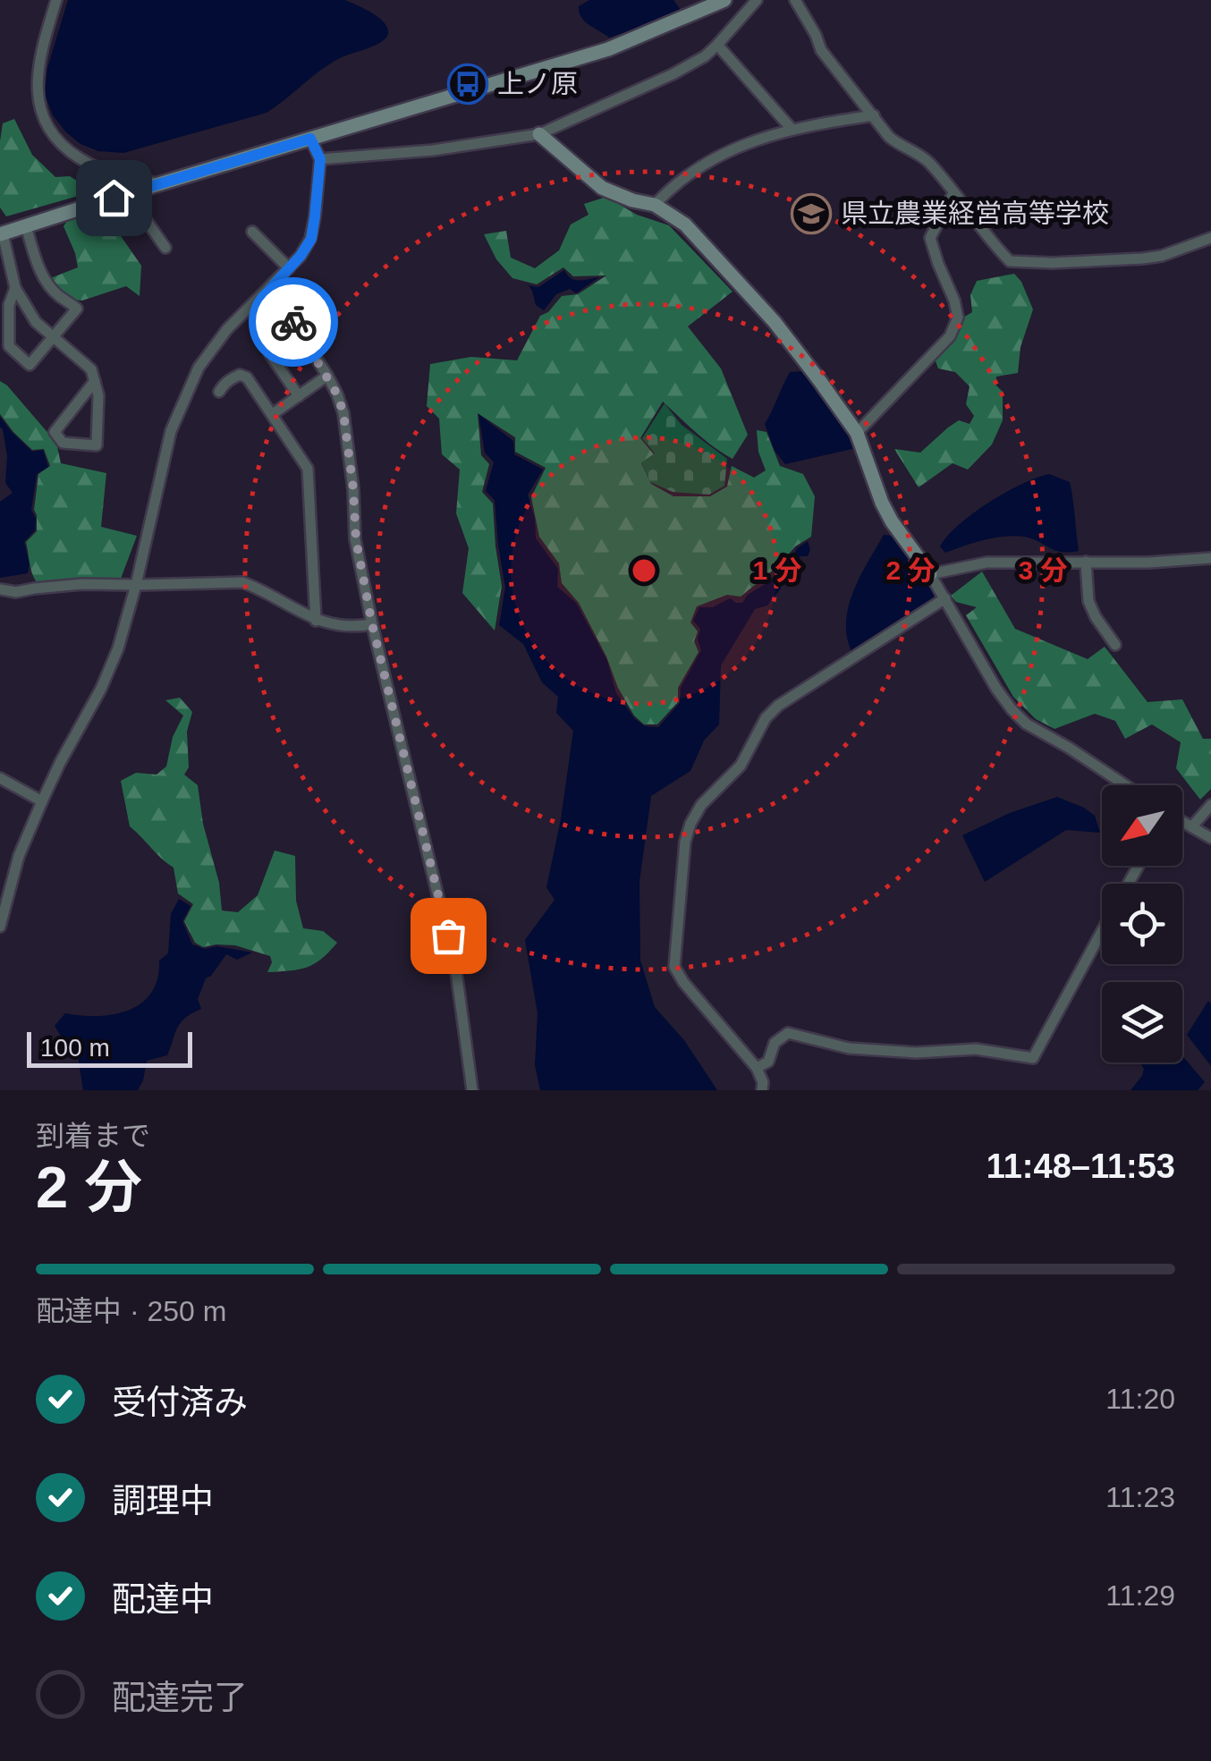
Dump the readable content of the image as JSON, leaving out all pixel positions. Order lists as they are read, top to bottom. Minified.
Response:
{"places":{"bus stop":["上ノ原"],"school or university":["県立農業経営高等学校"]},"scale_bar":"100 m","north":"bottom left","page":{"scale":"100 m","heading":["2 分","到着まで","11:48–11:53"],"bar":"配達中 · 250 m","list":[["受付済み","11:20"],["調理中","11:23"],["配達中","11:29"],"配達完了"]},"rings":["1 分","2 分","3 分"]}
